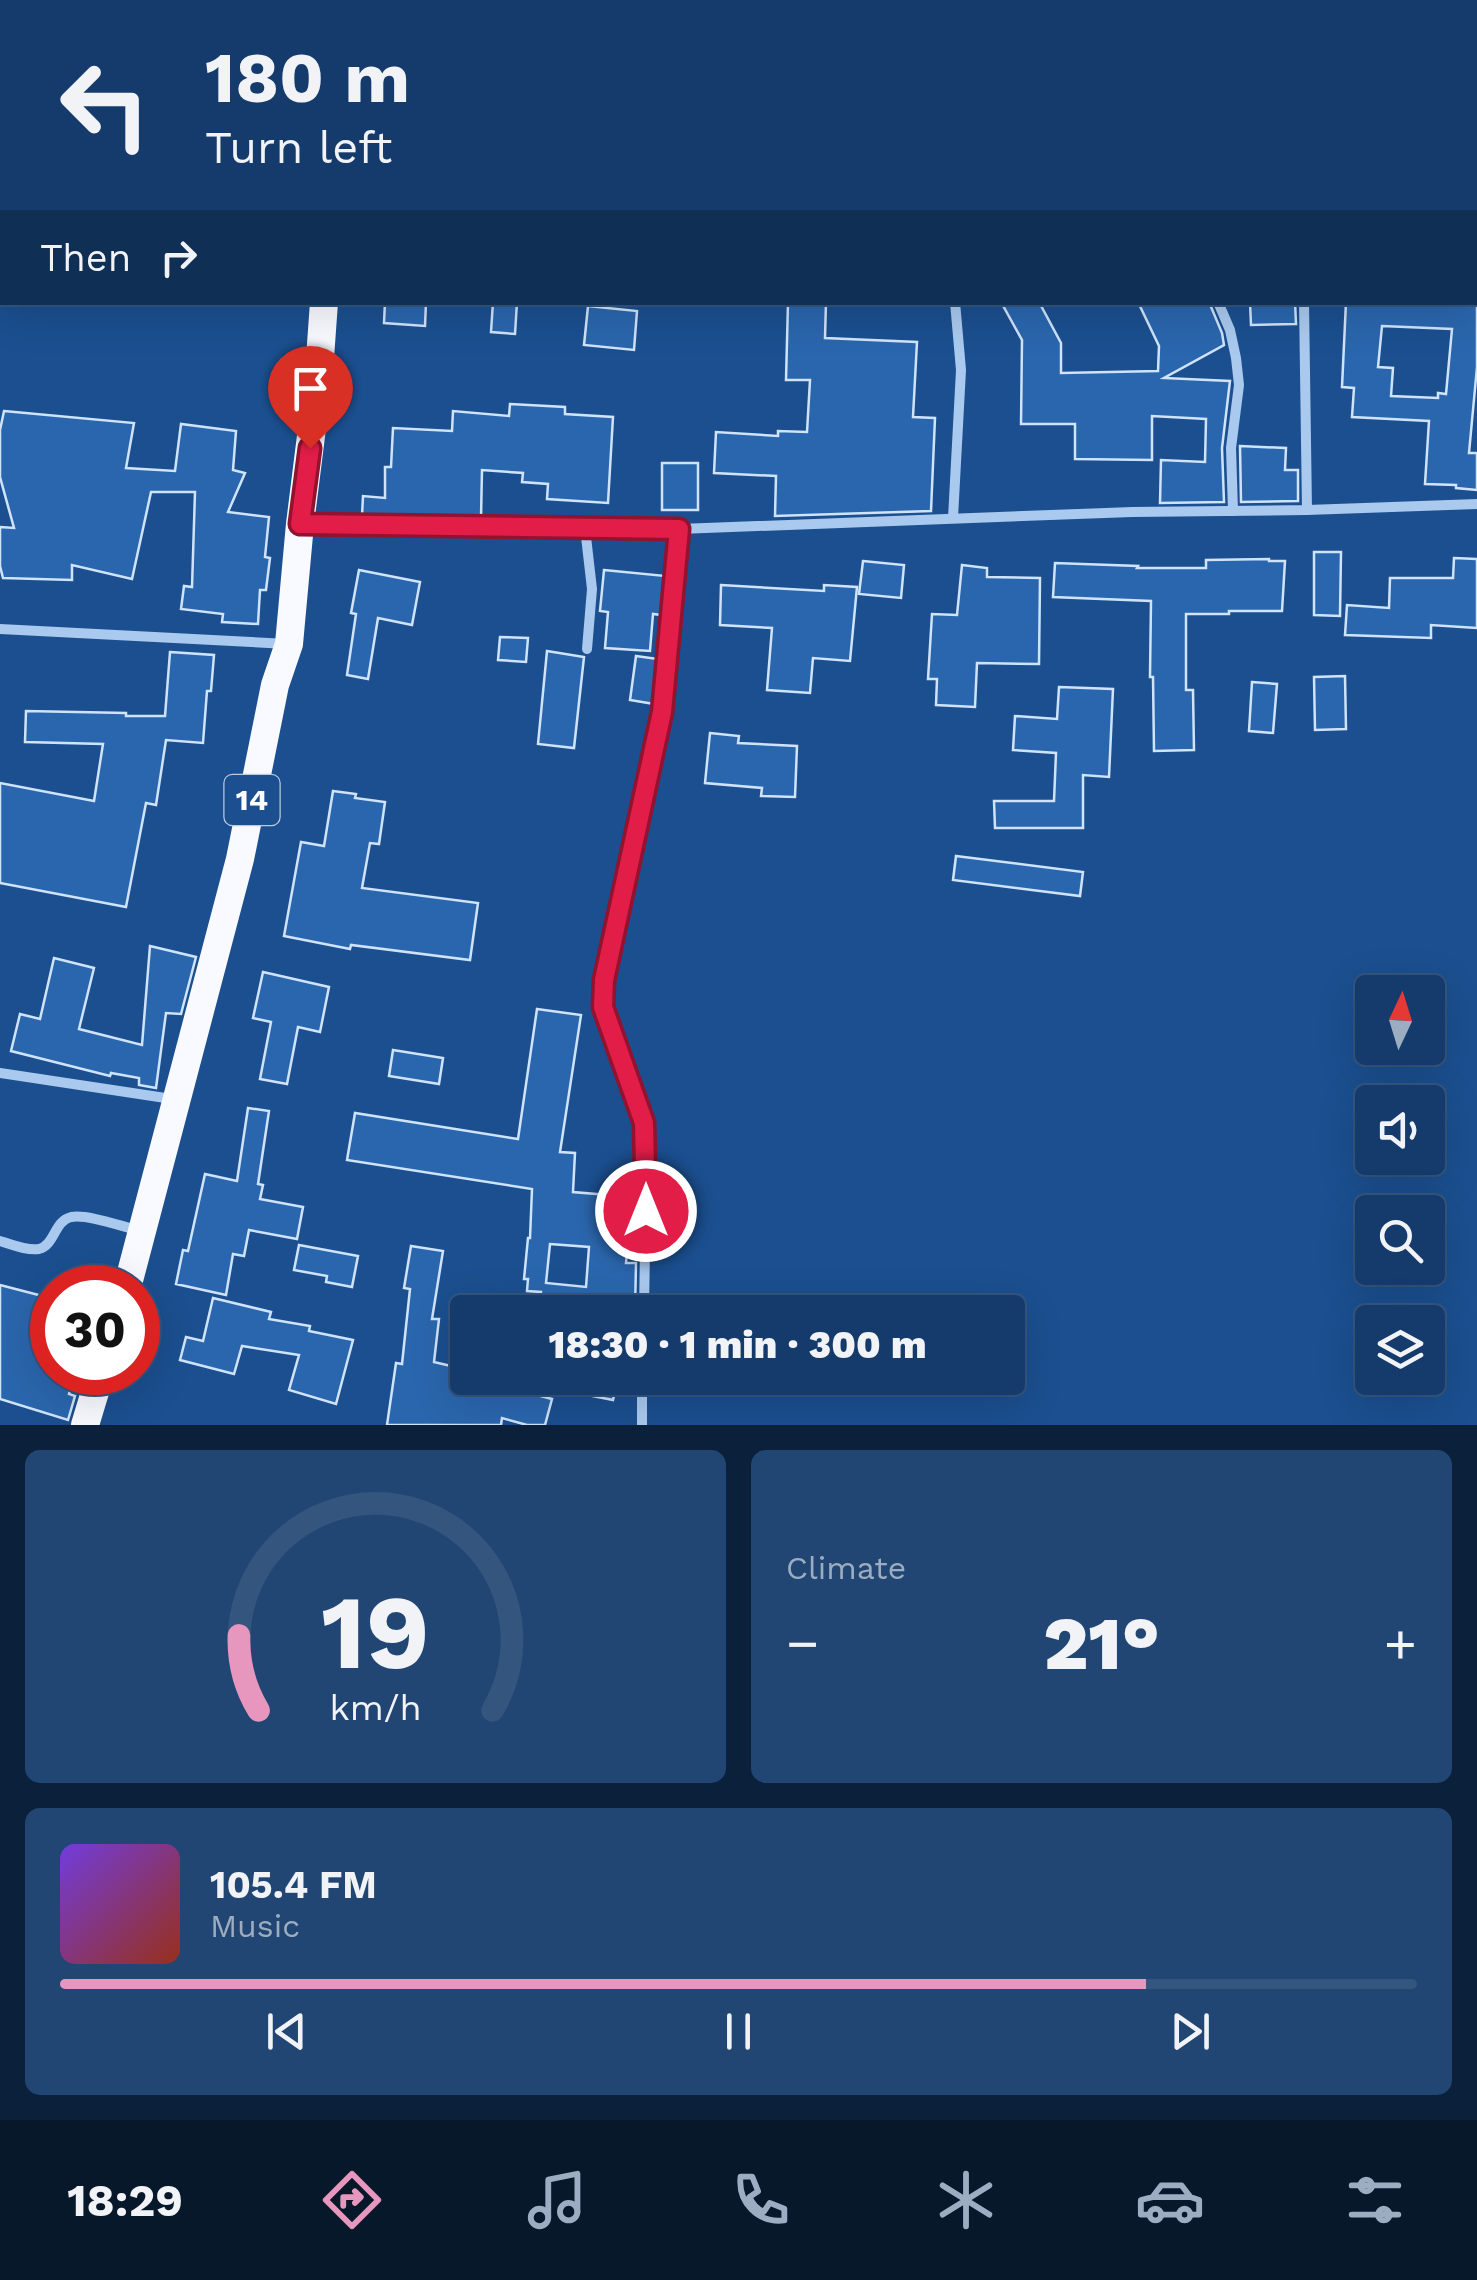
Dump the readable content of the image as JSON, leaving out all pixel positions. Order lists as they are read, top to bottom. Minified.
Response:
{"streets":{"highway":["14"]},"north":"top","page":{"turn":["180 m","Turn left"],"then":"Then","limit":"30","trip":"18:30 · 1 min · 300 m","tile":"Climate","heat":["−","21°","+"],"song":["105.4 FM","Music"],"tabs":"18:29","gauge":["19","km/h"]}}
